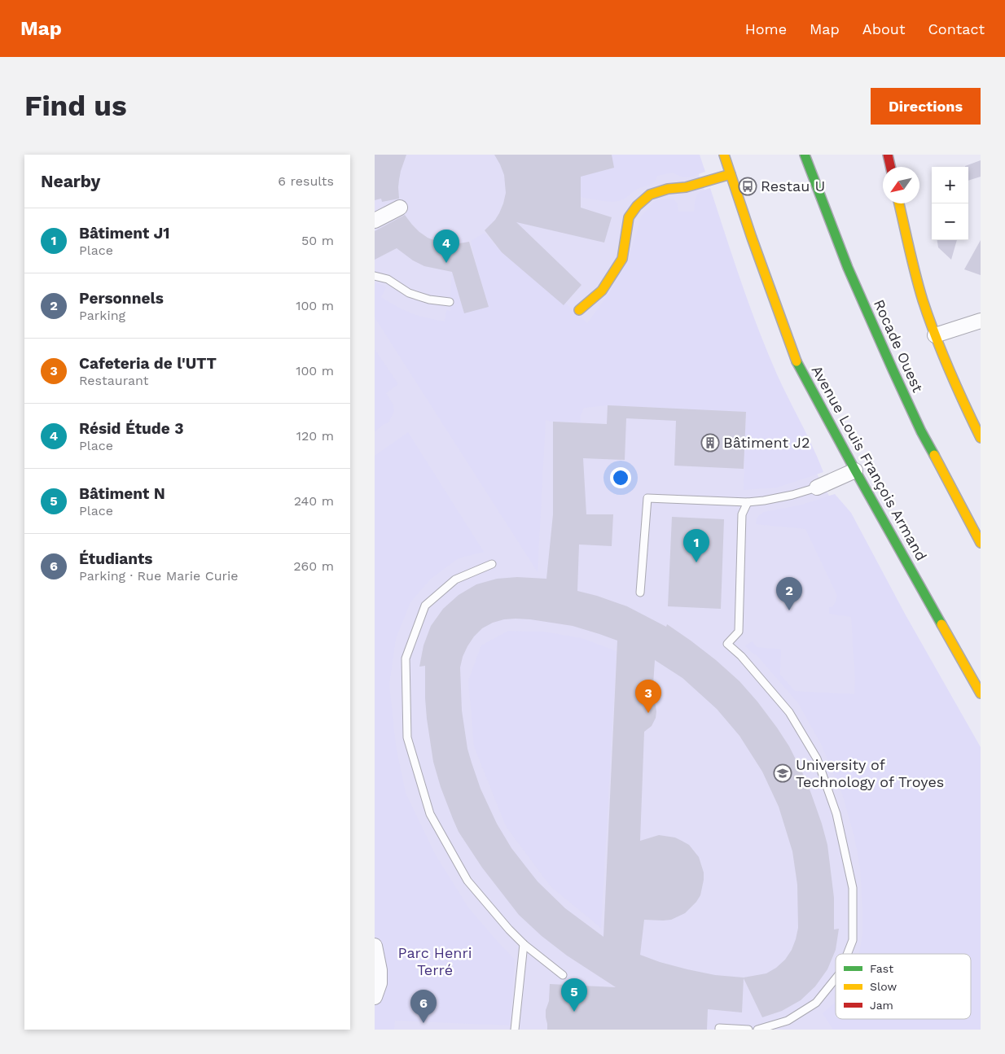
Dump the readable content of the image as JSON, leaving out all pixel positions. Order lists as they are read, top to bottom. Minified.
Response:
{"streets":{"street":["Rocade Ouest","Avenue Louis François Armand"]},"parks":["Parc Henri Terré"],"places":{"bus stop":["Restau U"],"building":["Bâtiment J2"],"school or university":["University of Technology of Troyes"]},"legend":["Fast","Slow","Jam"],"north":"bottom left","page":{"header":"Map","nav":["Home","Map","About","Contact"],"buttons":"Directions","title":"Find us","heading":["Nearby","6 results"],"map_buttons":["+","−"],"list":[{"mark":"1","name":"Bâtiment J1","note":"Place","value":"50 m"},{"mark":"2","name":"Personnels","note":"Parking","value":"100 m"},{"mark":"3","name":"Cafeteria de l'UTT","note":"Restaurant","value":"100 m"},{"mark":"4","name":"Résid Étude 3","note":"Place","value":"120 m"},{"mark":"5","name":"Bâtiment N","note":"Place","value":"240 m"},{"mark":"6","name":"Étudiants","note":"Parking · Rue Marie Curie","value":"260 m"}],"pins":["4","1","2","3","5","6"]}}
